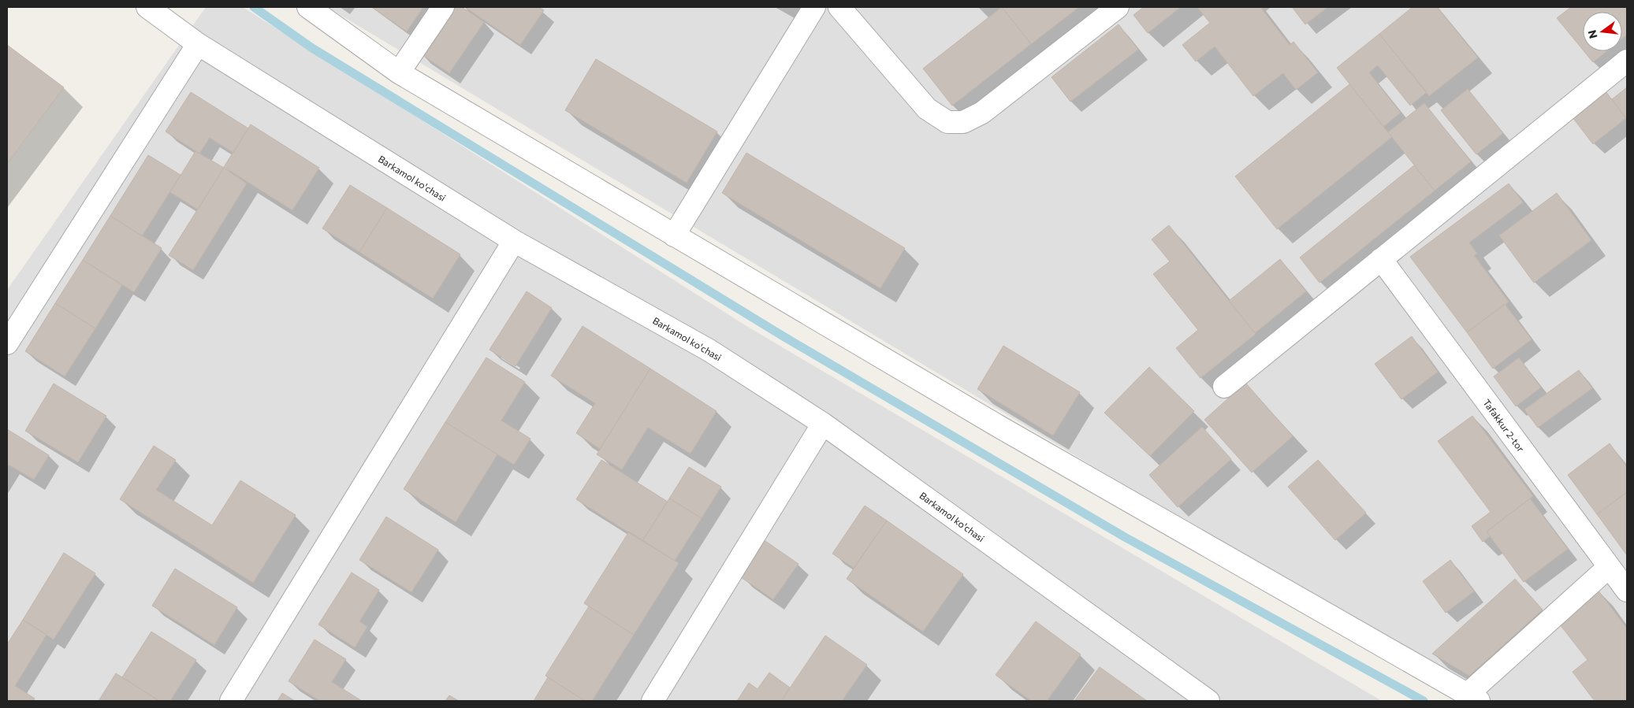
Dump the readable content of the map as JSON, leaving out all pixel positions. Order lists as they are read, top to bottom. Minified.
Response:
{"streets":{"street":["Barkamol ko'chasi","Tafakkur 2-tor"]},"north":"left"}
